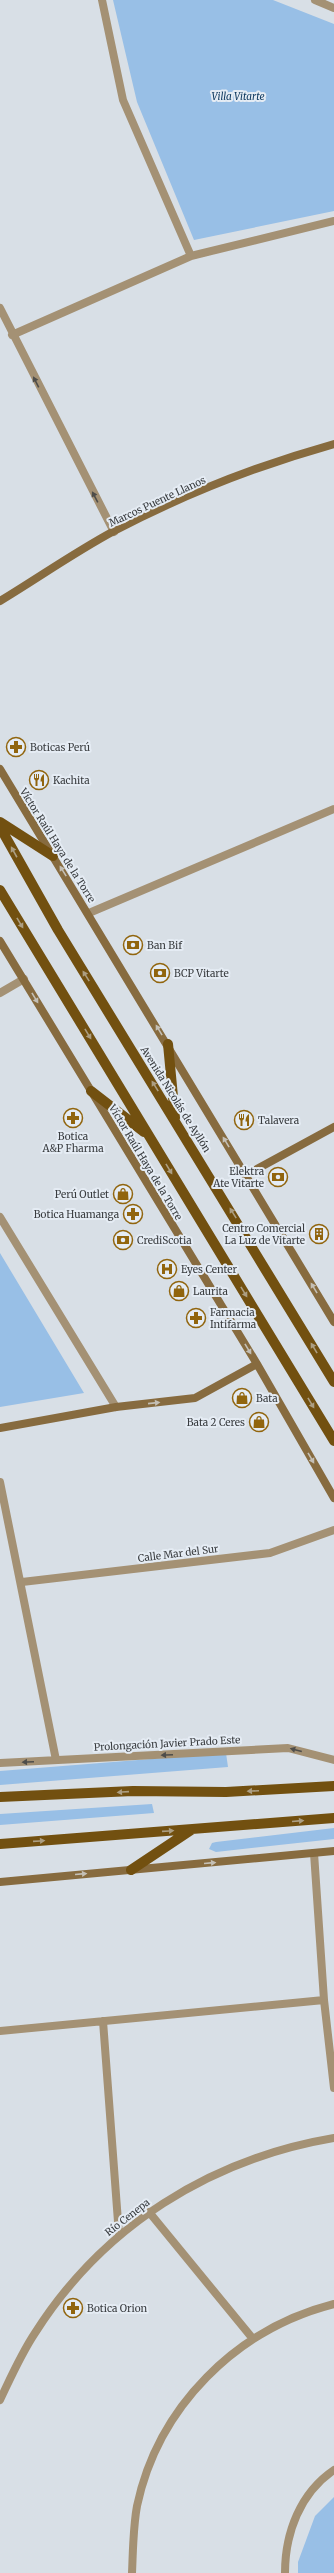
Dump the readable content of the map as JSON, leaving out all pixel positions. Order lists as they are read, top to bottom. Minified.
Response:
{"streets":{"main road":["Avenida Nicolás de Ayllón"],"street":["Marcos Puente Llanos","Víctor Raúl Haya de la Torre","Calle Mar del Sur","Prolongación Javier Prado Este","Río Cenepa"]},"one_way":["Prolongación Javier Prado Este"],"parks":["Villa Vitarte"],"places":{"pharmacy":["Boticas Perú","Botica A&P Fharma","Botica Huamanga","Farmacia Intifarma","Botica Orion"],"restaurant":["Kachita","Talavera"],"bank":["Ban Bif","BCP Vitarte","Elektra Ate Vitarte","CrediScotia"],"shop":["Perú Outlet","Laurita","Bata","Bata 2 Ceres"],"building":["Centro Comercial La Luz de Vitarte"],"hospital":["Eyes Center"]}}
